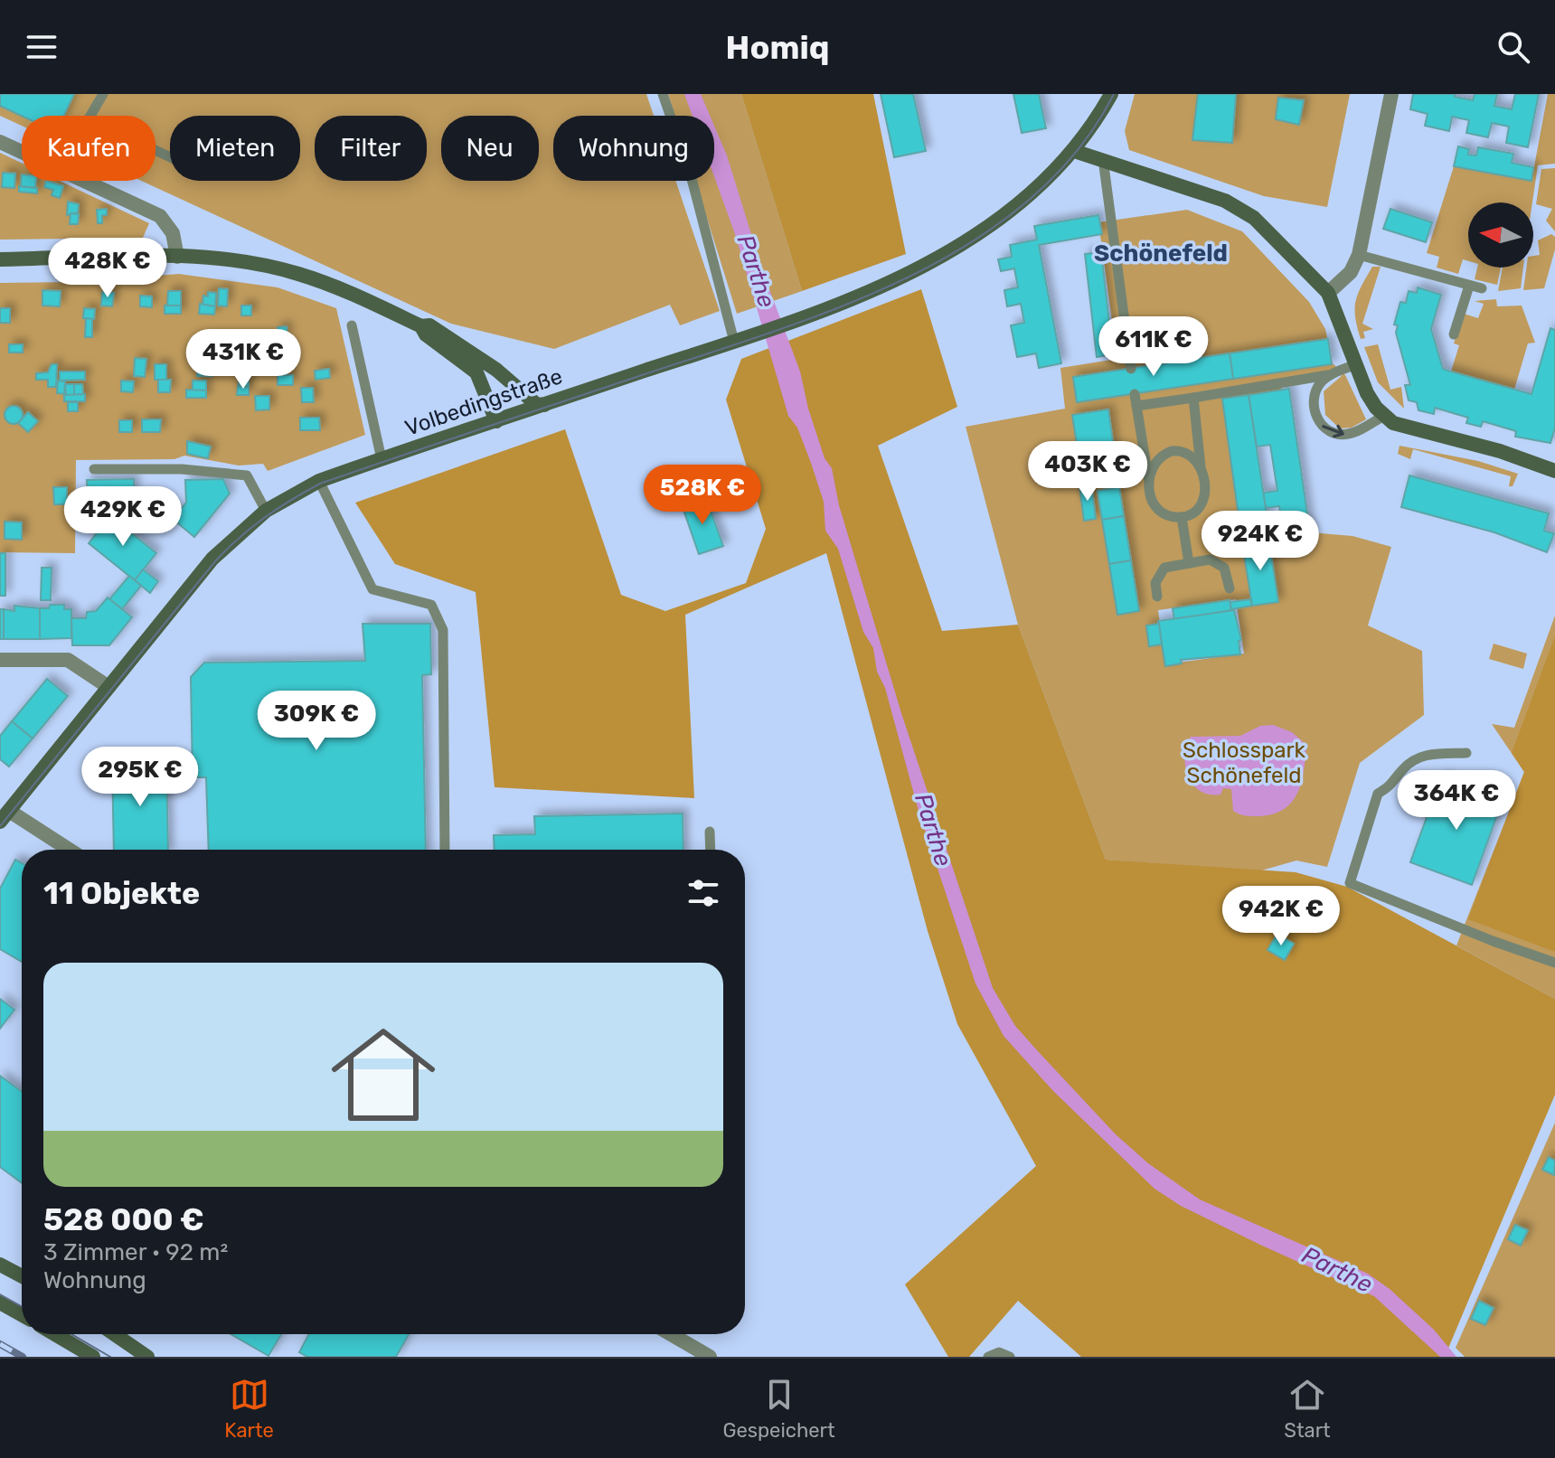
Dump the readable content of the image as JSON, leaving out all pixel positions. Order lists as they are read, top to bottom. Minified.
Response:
{"streets":{"main road":["Volbedingstraße"]},"districts":["Schönefeld"],"water":["Parthe"],"parks":["Schlosspark Schönefeld"],"north":"left","page":{"header":"Homiq","chip":["Kaufen","Mieten","Filter","Neu","Wohnung"],"price":["428K €","611K €","431K €","403K €","528K €","429K €","924K €","309K €","295K €","364K €","942K €"],"heading":"11 Objekte","list":[{"name":"528 000 €","note":"3 Zimmer · 92 m² · Wohnung"}],"tabs":["Karte","Gespeichert","Start"]}}
